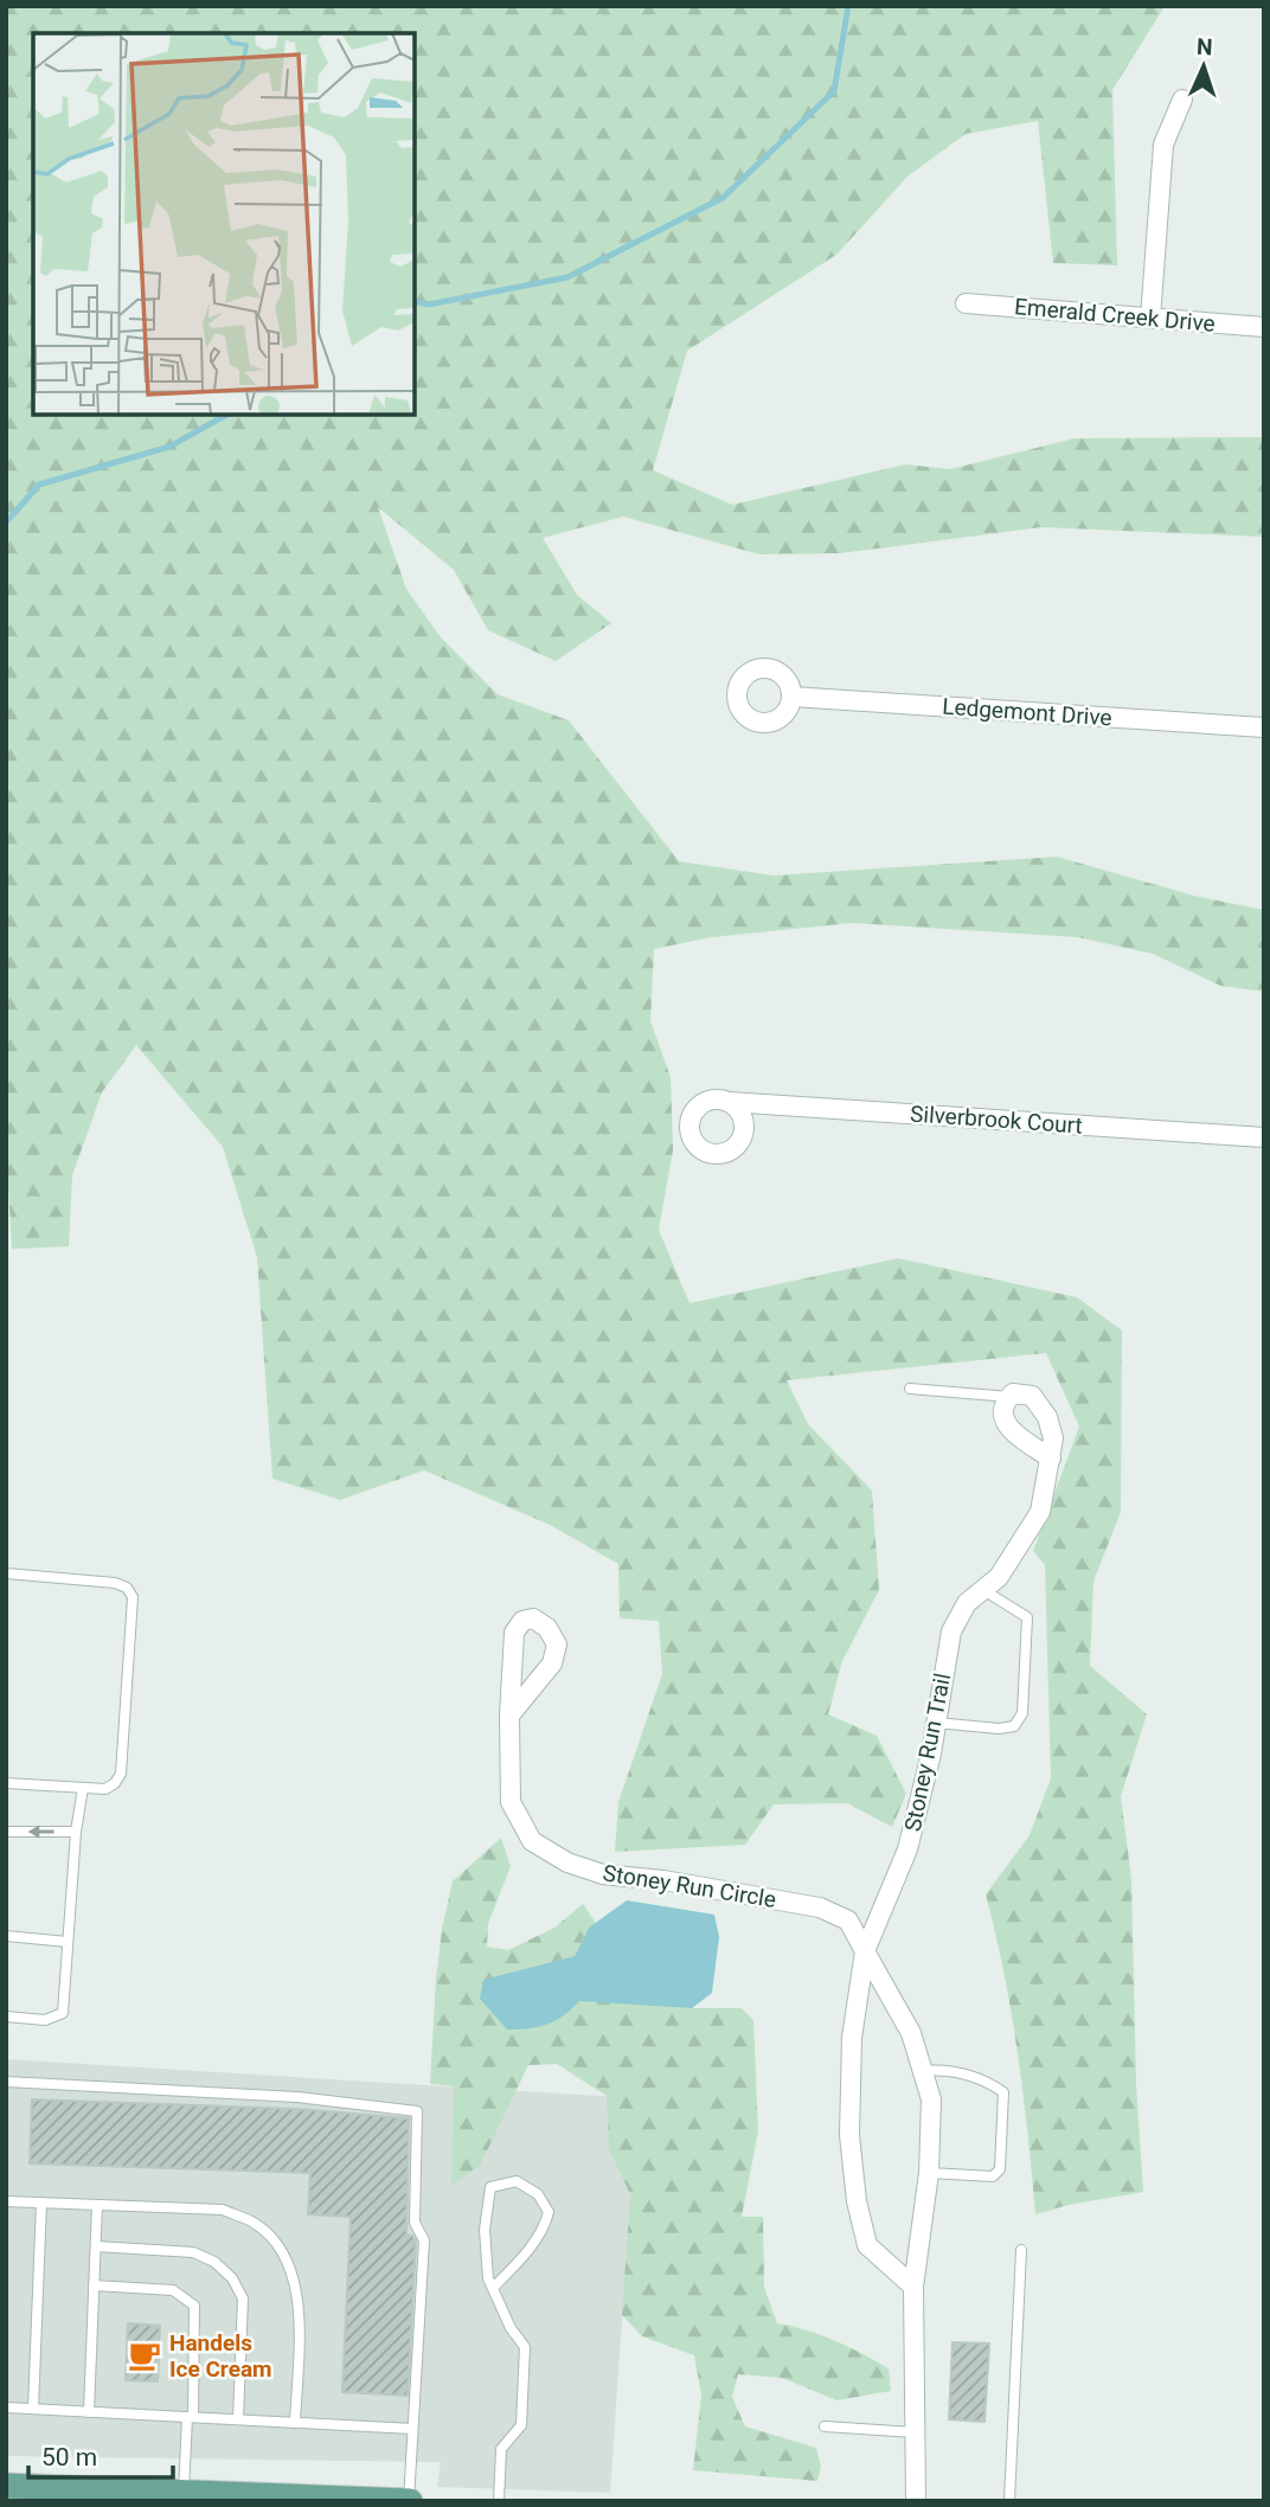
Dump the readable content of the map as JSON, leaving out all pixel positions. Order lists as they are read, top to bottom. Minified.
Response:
{"streets":{"street":["Emerald Creek Drive","Ledgemont Drive","Silverbrook Court","Stoney Run Trail","Stoney Run Circle"]},"crossings":[["Stoney Run Trail","Stoney Run Circle"]],"places":{"cafe":["Handels Ice Cream"]},"scale_bar":"50 m","north":"top"}
